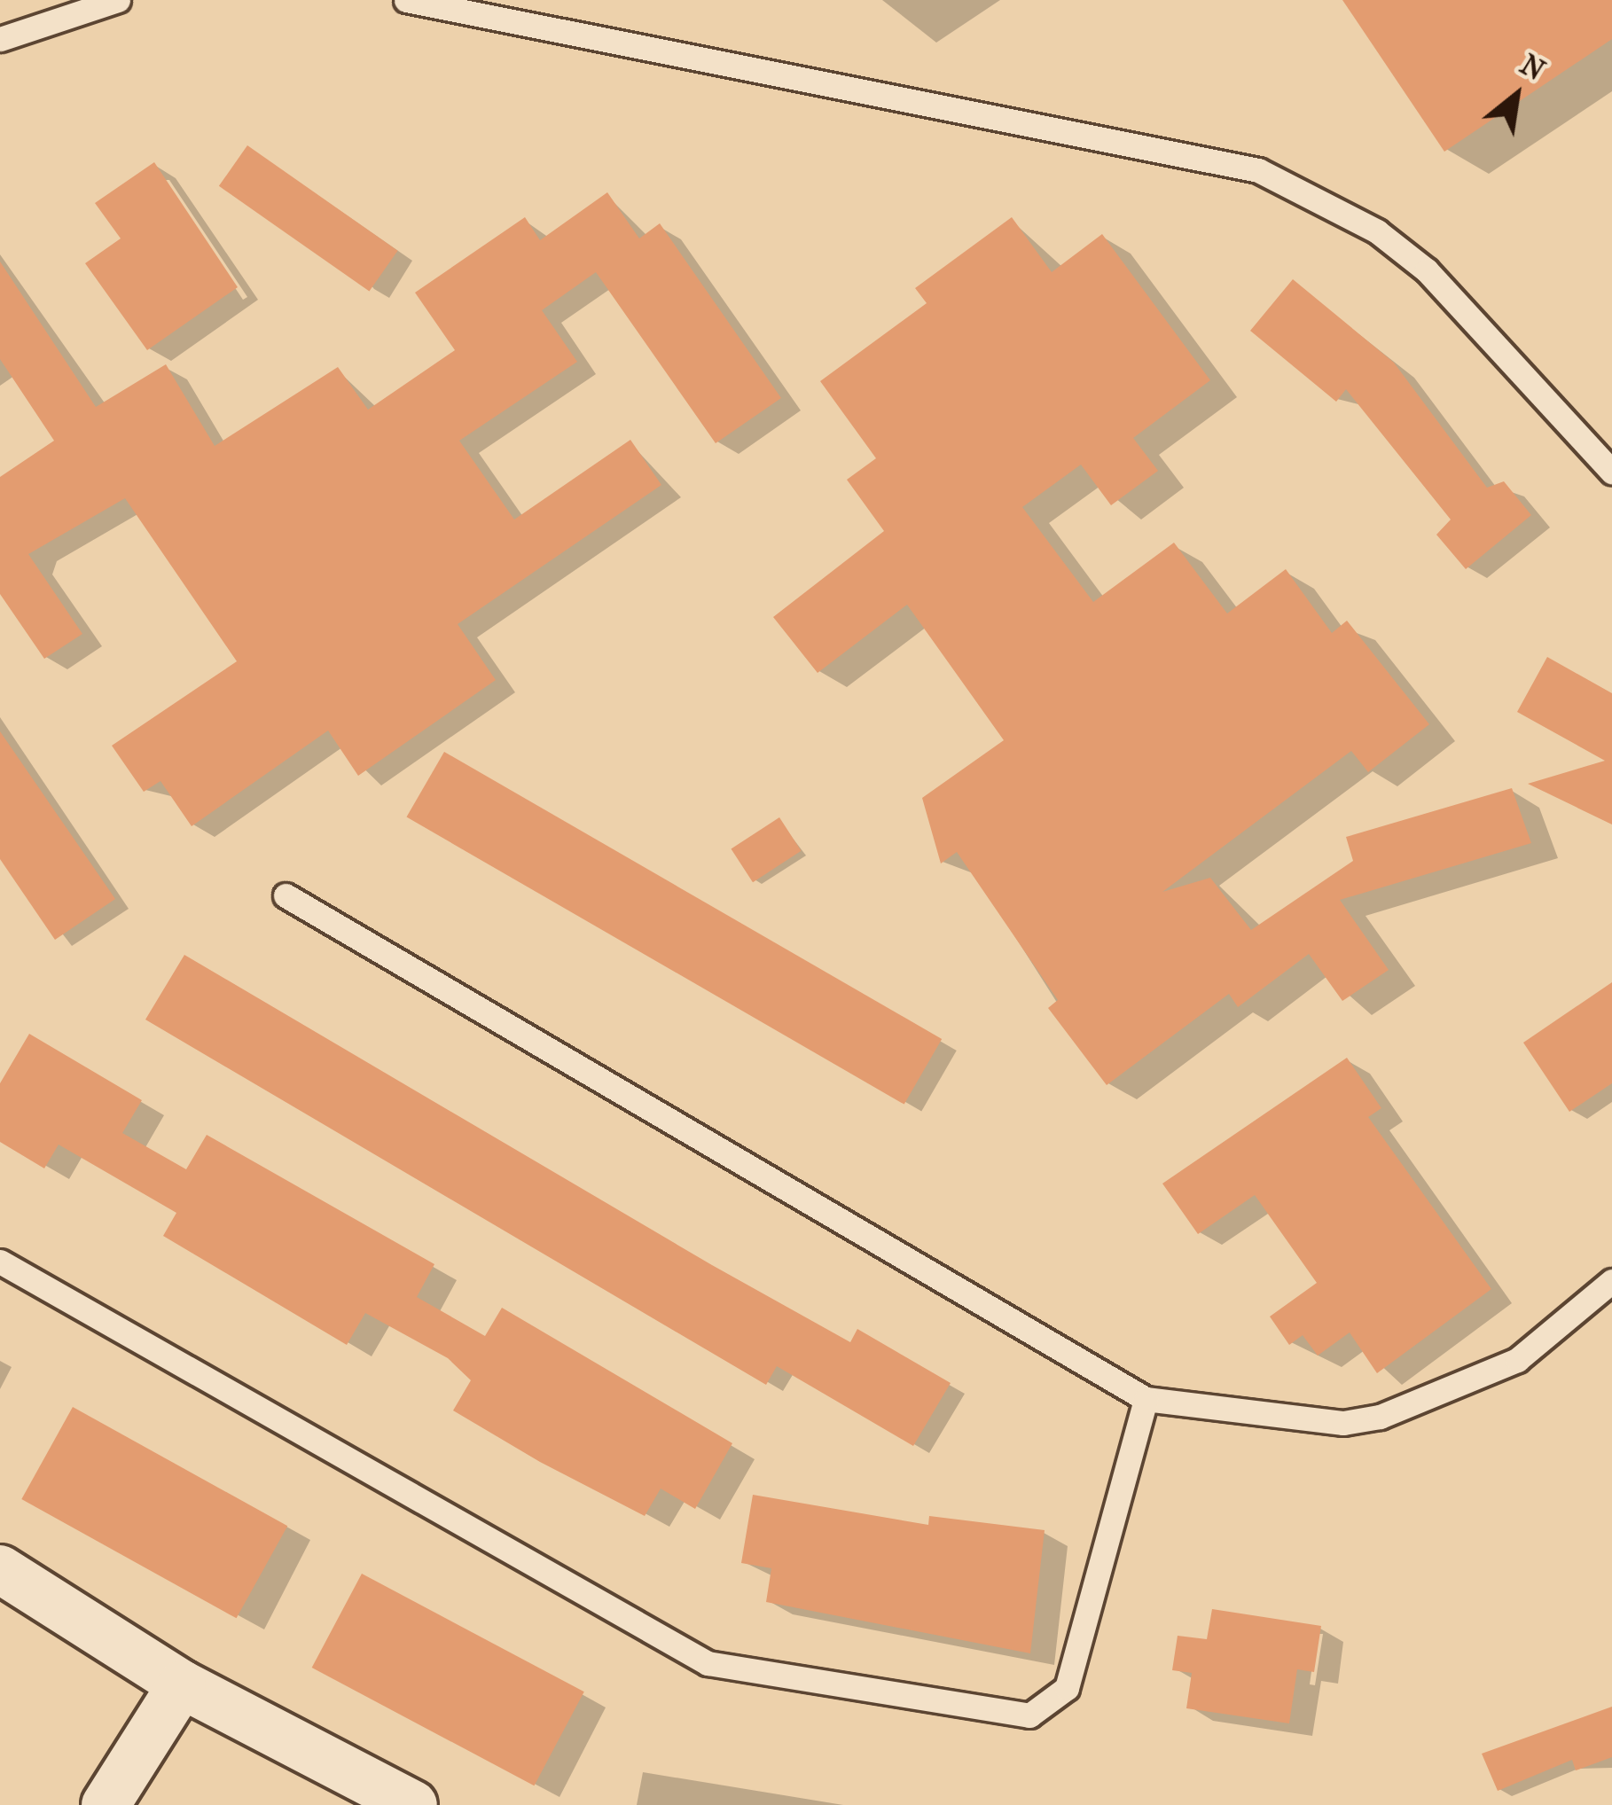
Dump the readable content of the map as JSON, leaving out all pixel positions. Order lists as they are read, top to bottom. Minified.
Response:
{"north":"top right"}
